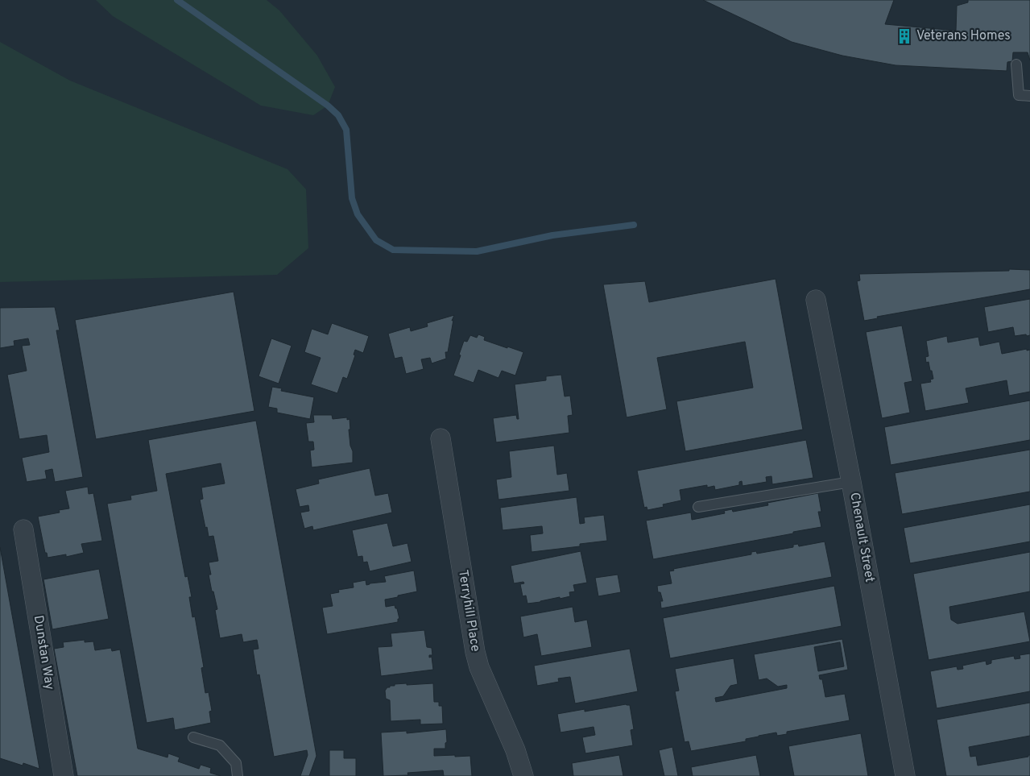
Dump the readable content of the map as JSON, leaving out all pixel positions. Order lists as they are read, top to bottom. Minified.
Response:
{"streets":{"street":["Chenault Street","Terryhill Place","Dunstan Way"]},"places":{"building":["Veterans Homes"]}}
